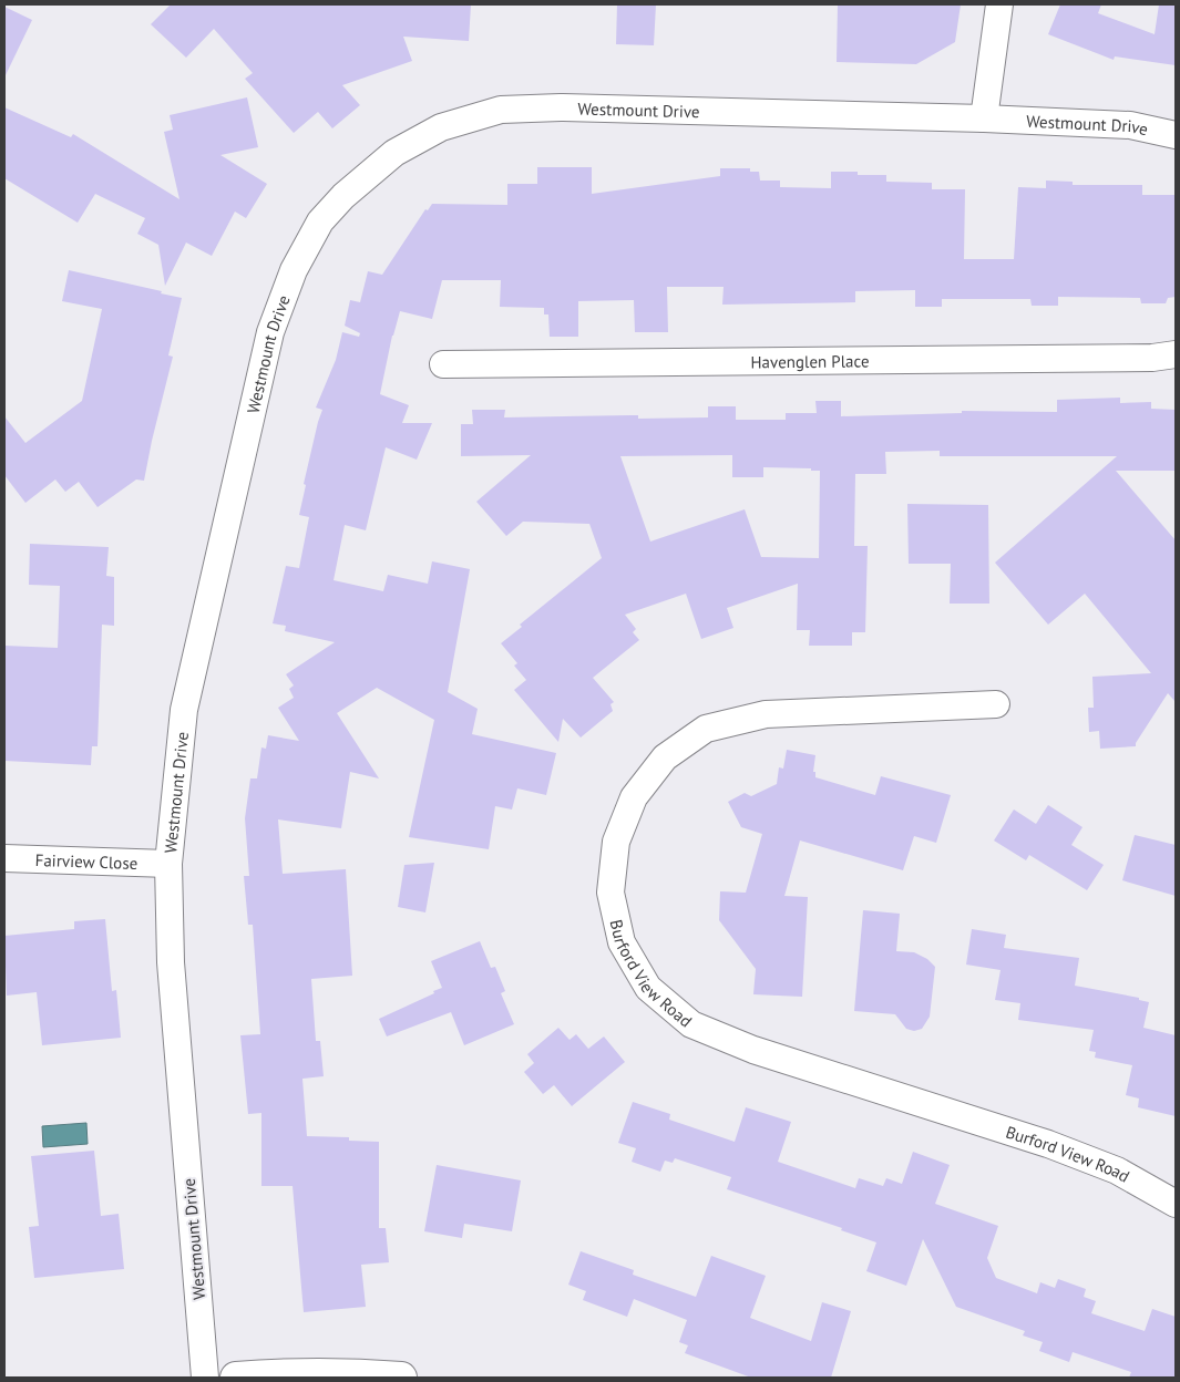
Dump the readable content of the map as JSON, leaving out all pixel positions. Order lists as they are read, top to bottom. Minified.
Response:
{"streets":{"street":["Westmount Drive","Havenglen Place","Fairview Close","Burford View Road"]},"crossings":[["Westmount Drive","Fairview Close"]]}
